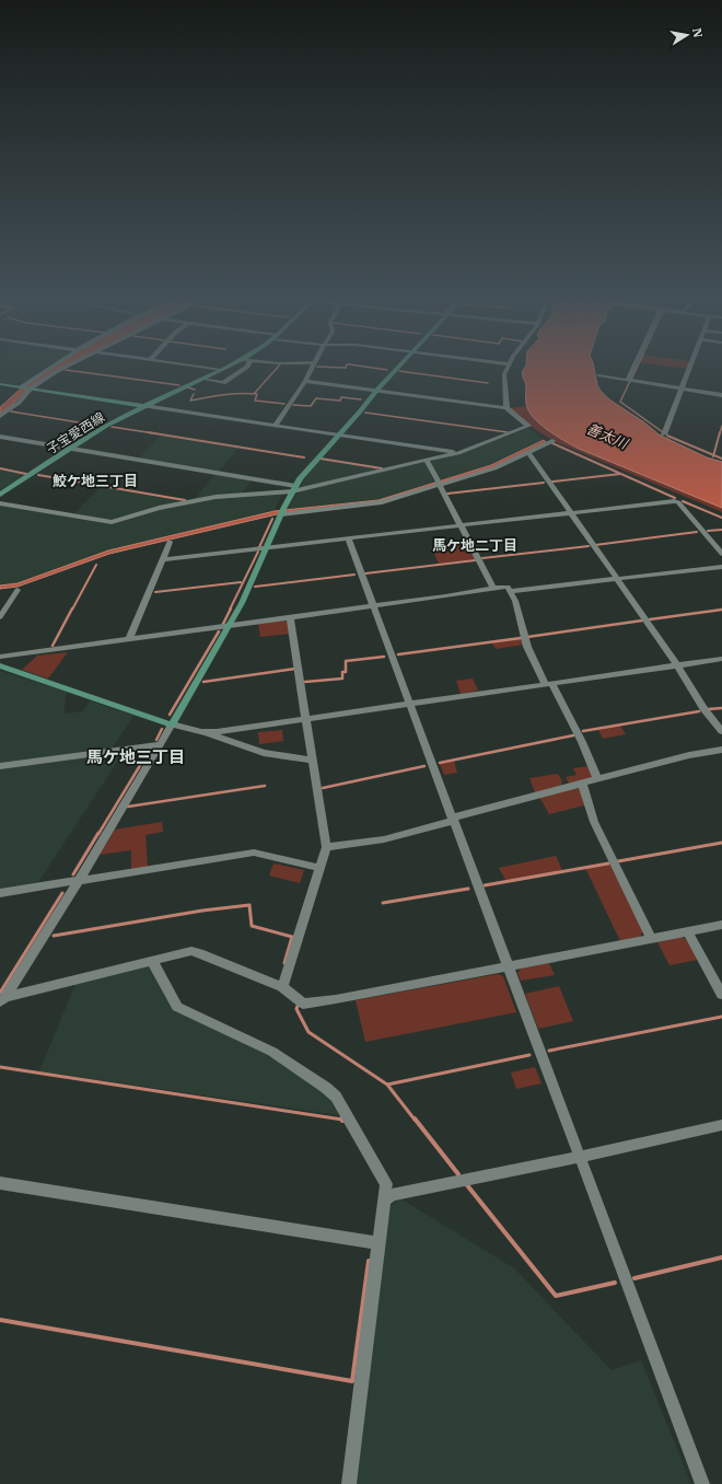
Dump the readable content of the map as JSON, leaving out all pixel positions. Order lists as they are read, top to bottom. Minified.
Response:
{"streets":{"street":["子宝愛西線"]},"districts":["鮫ケ地三丁目","馬ケ地二丁目","馬ケ地三丁目"],"water":["善太川"],"north":"right"}
